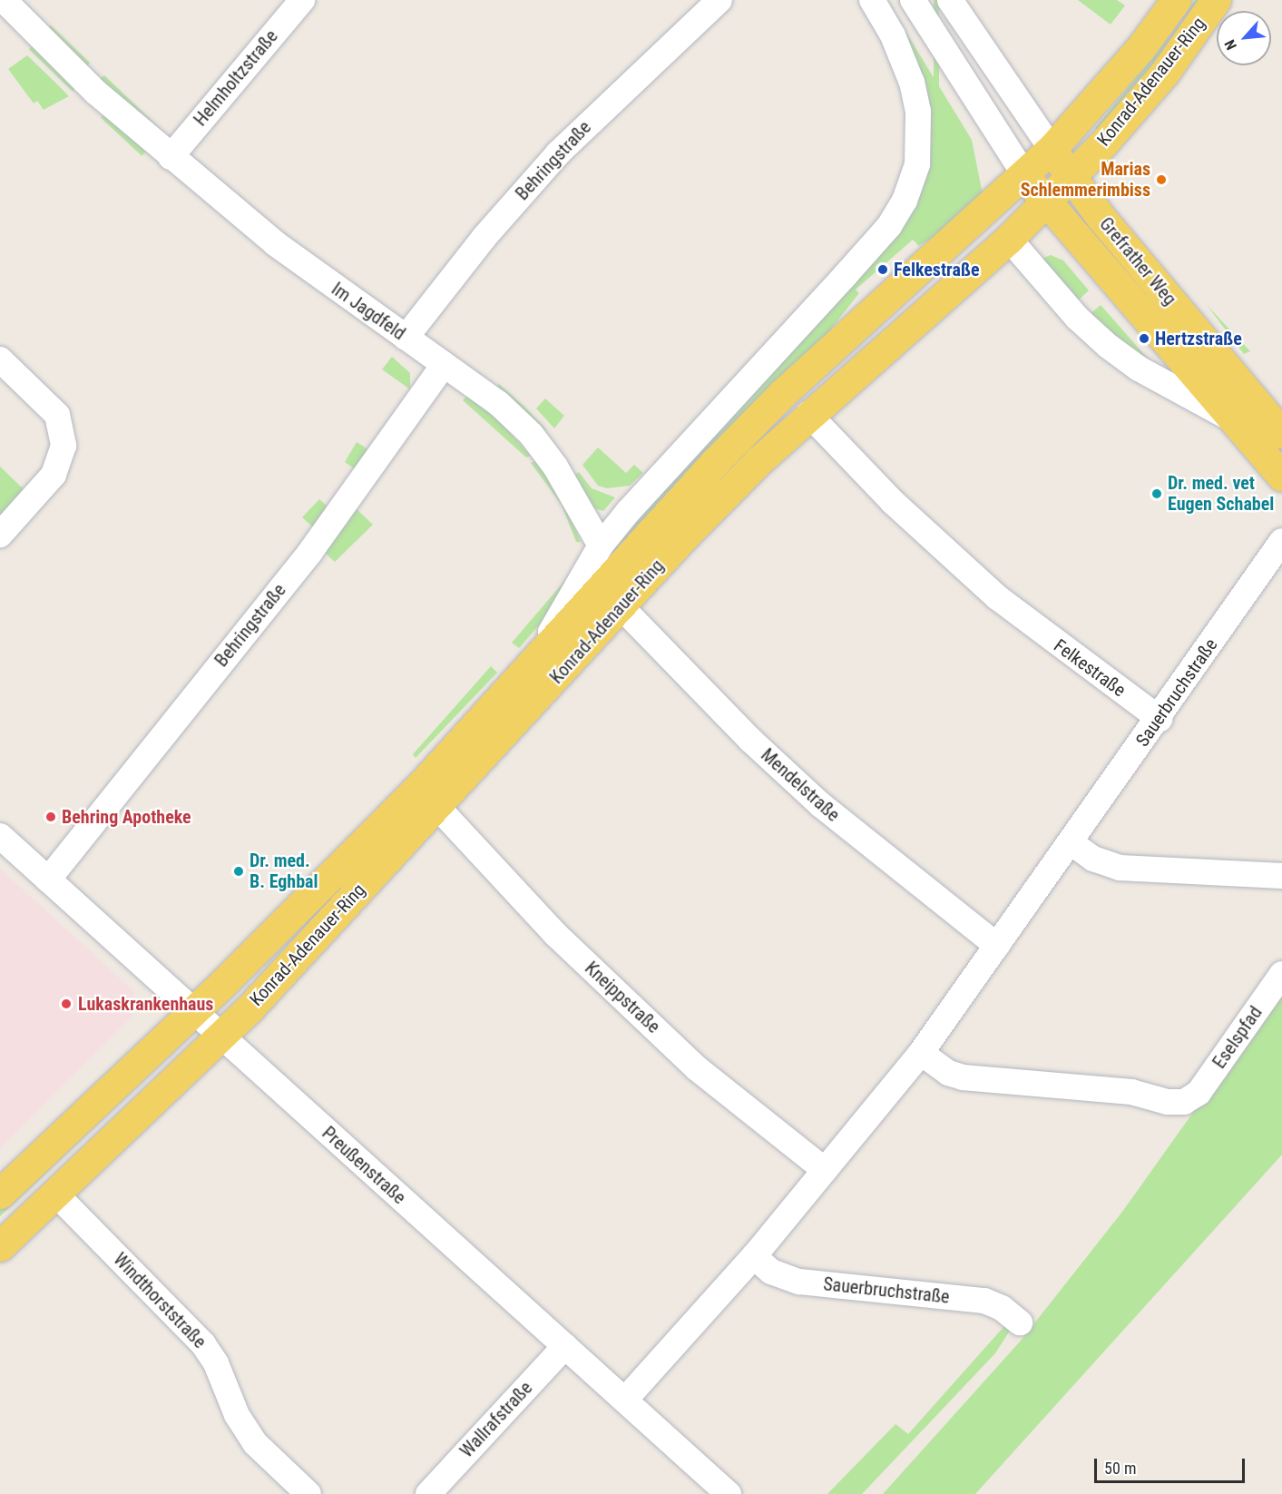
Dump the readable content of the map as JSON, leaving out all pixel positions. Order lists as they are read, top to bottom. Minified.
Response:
{"streets":{"main road":["Konrad-Adenauer-Ring","Grefrather Weg"],"street":["Helmholtzstraße","Behringstraße","Im Jagdfeld","Felkestraße","Sauerbruchstraße","Mendelstraße","Kneippstraße","Eselspfad","Preußenstraße","Windthorststraße","Wallrafstraße"]},"crossings":[["Helmholtzstraße","Im Jagdfeld"],["Konrad-Adenauer-Ring","Grefrather Weg"],["Konrad-Adenauer-Ring","Felkestraße"],["Konrad-Adenauer-Ring","Mendelstraße"],["Konrad-Adenauer-Ring","Kneippstraße"],["Konrad-Adenauer-Ring","Preußenstraße"],["Konrad-Adenauer-Ring","Windthorststraße"],["Behringstraße","Im Jagdfeld"],["Behringstraße","Preußenstraße"],["Felkestraße","Sauerbruchstraße"],["Sauerbruchstraße","Mendelstraße"],["Sauerbruchstraße","Kneippstraße"],["Sauerbruchstraße","Eselspfad"],["Sauerbruchstraße","Preußenstraße"],["Preußenstraße","Wallrafstraße"]],"places":["Marias Schlemmerimbiss","Felkestraße","Hertzstraße","Dr. med. vet Eugen Schabel","Behring Apotheke","Dr. med. B. Eghbal","Lukaskrankenhaus"],"scale_bar":"50 m","north":"bottom left"}
